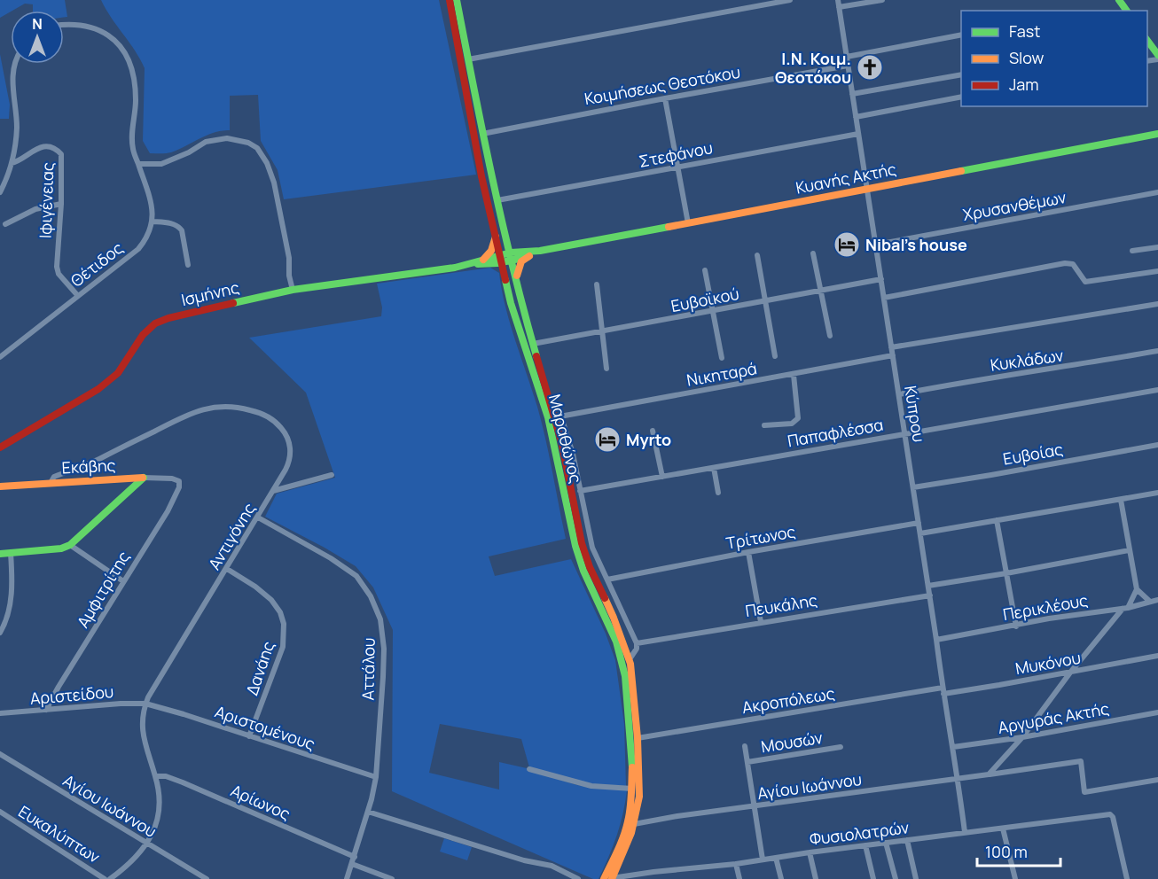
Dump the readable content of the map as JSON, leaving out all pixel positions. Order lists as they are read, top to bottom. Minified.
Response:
{"streets":{"main road":["Κυανής Ακτής","Ισμήνης","Μαραθώνος","Εκάβης"],"street":["Κοιμήσεως Θεοτόκου","Στεφάνου","Ιφιγένειας","Χρυσανθέμων","Θέτιδος","Ευβοϊκού","Κυκλάδων","Νικηταρά","Κύπρου","Παπαφλέσσα","Ευβοίας","Αντιγόνης","Τρίτωνος","Αμφιτρίτης","Πευκάλης","Περικλέους","Μυκόνου","Δανάης","Αττάλου","Αριστείδου","Ακροπόλεως","Αργυράς Ακτής","Αριστομένους","Μουσών","Αγίου Ιωάννου","Αρίωνος","Φυσιολατρών","Ευκαλύπτων"]},"crossings":[["Κοιμήσεως Θεοτόκου","Κύπρου"],["Κοιμήσεως Θεοτόκου","Μαραθώνος"],["Στεφάνου","Κύπρου"],["Στεφάνου","Μαραθώνος"],["Κυανής Ακτής","Κύπρου"],["Κυανής Ακτής","Μαραθώνος"],["Ιφιγένειας","Θέτιδος"],["Χρυσανθέμων","Κύπρου"],["Ευβοϊκού","Κύπρου"],["Ευβοϊκού","Μαραθώνος"],["Κυκλάδων","Κύπρου"],["Νικηταρά","Κύπρου"],["Νικηταρά","Μαραθώνος"],["Κύπρου","Παπαφλέσσα"],["Κύπρου","Ευβοίας"],["Κύπρου","Τρίτωνος"],["Κύπρου","Πευκάλης"],["Κύπρου","Περικλέους"],["Κύπρου","Μυκόνου"],["Κύπρου","Ακροπόλεως"],["Κύπρου","Αργυράς Ακτής"],["Κύπρου","Αγίου Ιωάννου"],["Κύπρου","Φυσιολατρών"],["Μαραθώνος","Ακροπόλεως"],["Μαραθώνος","Αγίου Ιωάννου"],["Μαραθώνος","Φυσιολατρών"],["Εκάβης","Αντιγόνης"],["Εκάβης","Αμφιτρίτης"],["Αντιγόνης","Δανάης"],["Αντιγόνης","Αττάλου"],["Αντιγόνης","Αριστείδου"],["Αντιγόνης","Αριστομένους"],["Αντιγόνης","Αγίου Ιωάννου"],["Αντιγόνης","Αρίωνος"],["Αμφιτρίτης","Αριστείδου"],["Μυκόνου","Ακροπόλεως"],["Δανάης","Αριστομένους"],["Αττάλου","Αριστομένους"],["Αττάλου","Αρίωνος"],["Αριστείδου","Αριστομένους"],["Μουσών","Αγίου Ιωάννου"],["Μουσών","Φυσιολατρών"]],"places":{"church":["Ι.Ν. Κοιμ. Θεοτόκου"],"hotel":["Nibal's house","Myrto"]},"legend":["Fast","Slow","Jam"],"scale_bar":"100 m","north":"top"}
